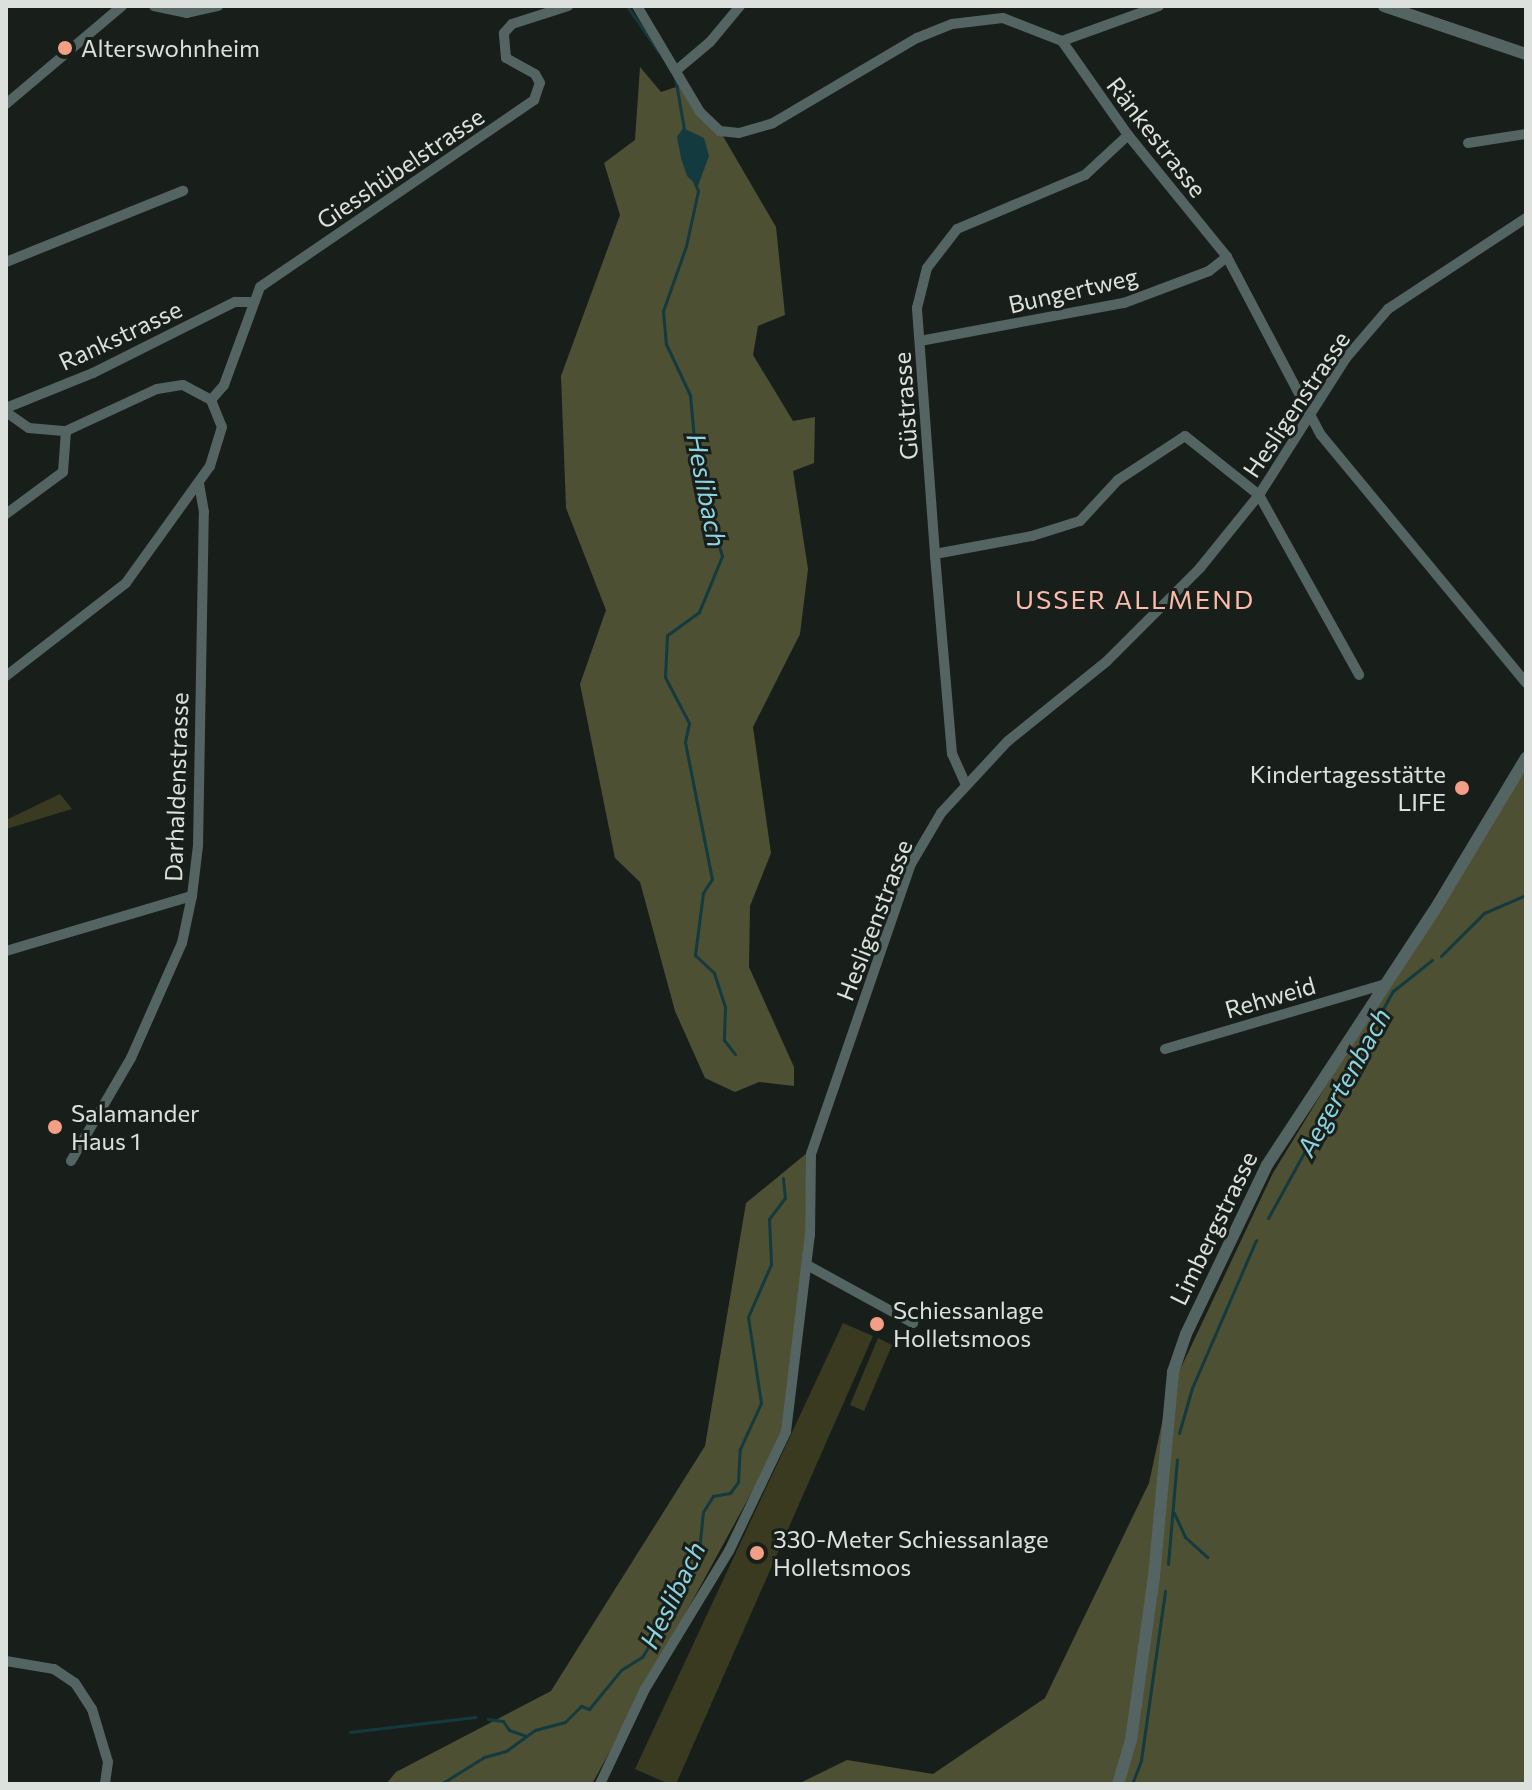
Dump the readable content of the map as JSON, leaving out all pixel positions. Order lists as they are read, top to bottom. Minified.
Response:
{"streets":{"street":["Ränkestrasse","Giesshübelstrasse","Bungertweg","Rankstrasse","Hesligenstrasse","Güstrasse","Darhaldenstrasse","Rehweid","Limbergstrasse"]},"crossings":[["Ränkestrasse","Bungertweg"],["Ränkestrasse","Hesligenstrasse"],["Ränkestrasse","Güstrasse"],["Giesshübelstrasse","Rankstrasse"],["Bungertweg","Güstrasse"],["Hesligenstrasse","Güstrasse"],["Rehweid","Limbergstrasse"]],"districts":["USSER ALLMEND"],"water":["Heslibach","Aegertenbach"],"places":["Alterswohnheim","Kindertagesstätte LIFE","Salamander Haus 1","Schiessanlage Holletsmoos","330-Meter Schiessanlage Holletsmoos"]}
